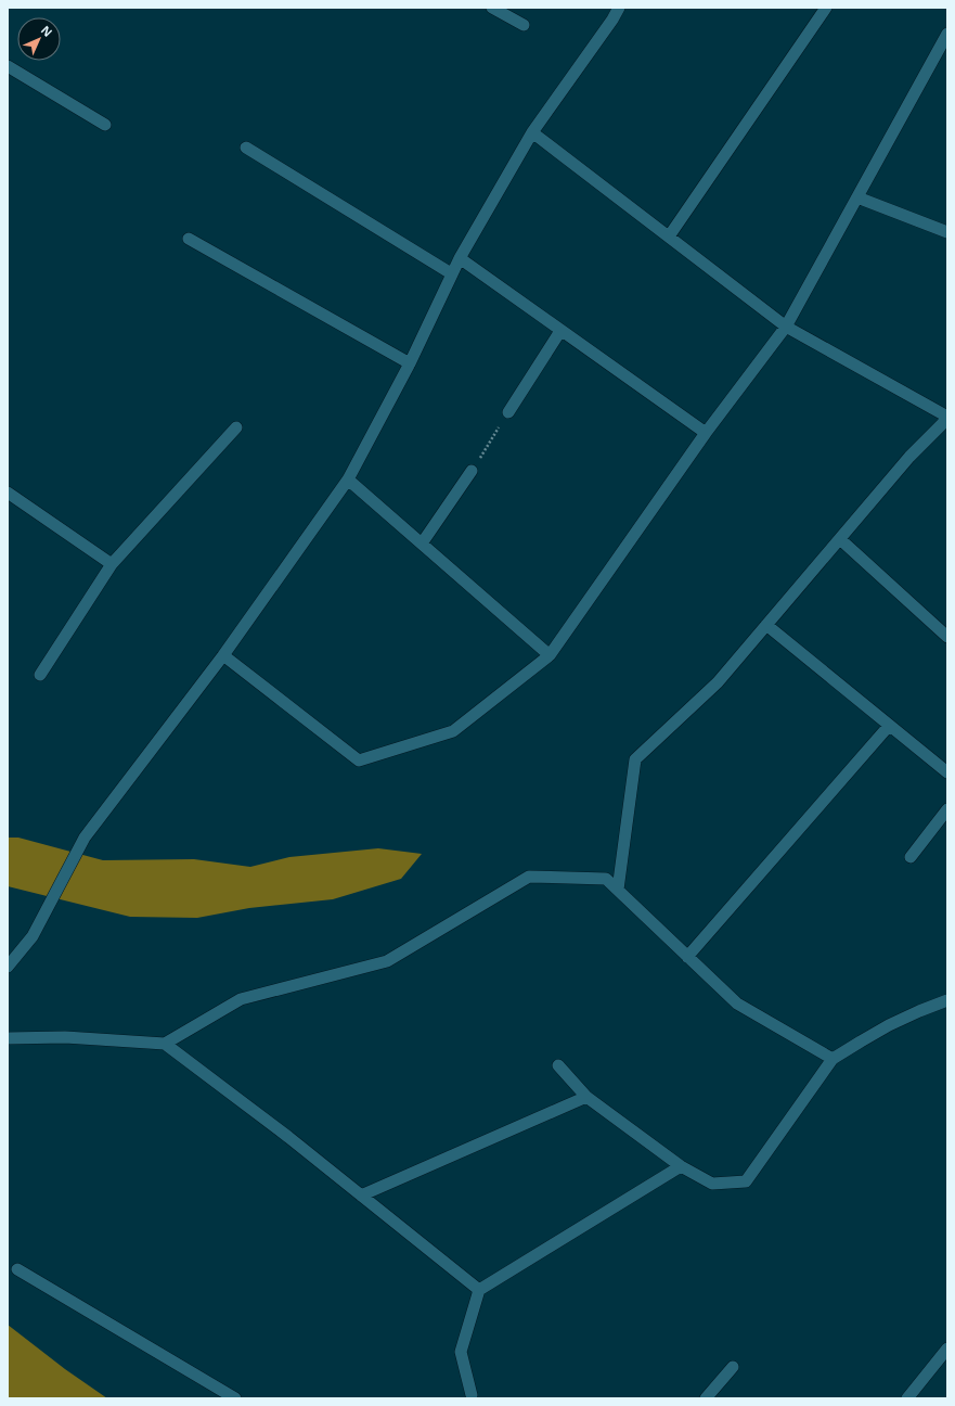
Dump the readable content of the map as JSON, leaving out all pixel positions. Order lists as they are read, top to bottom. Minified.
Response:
{"north":"top right"}
